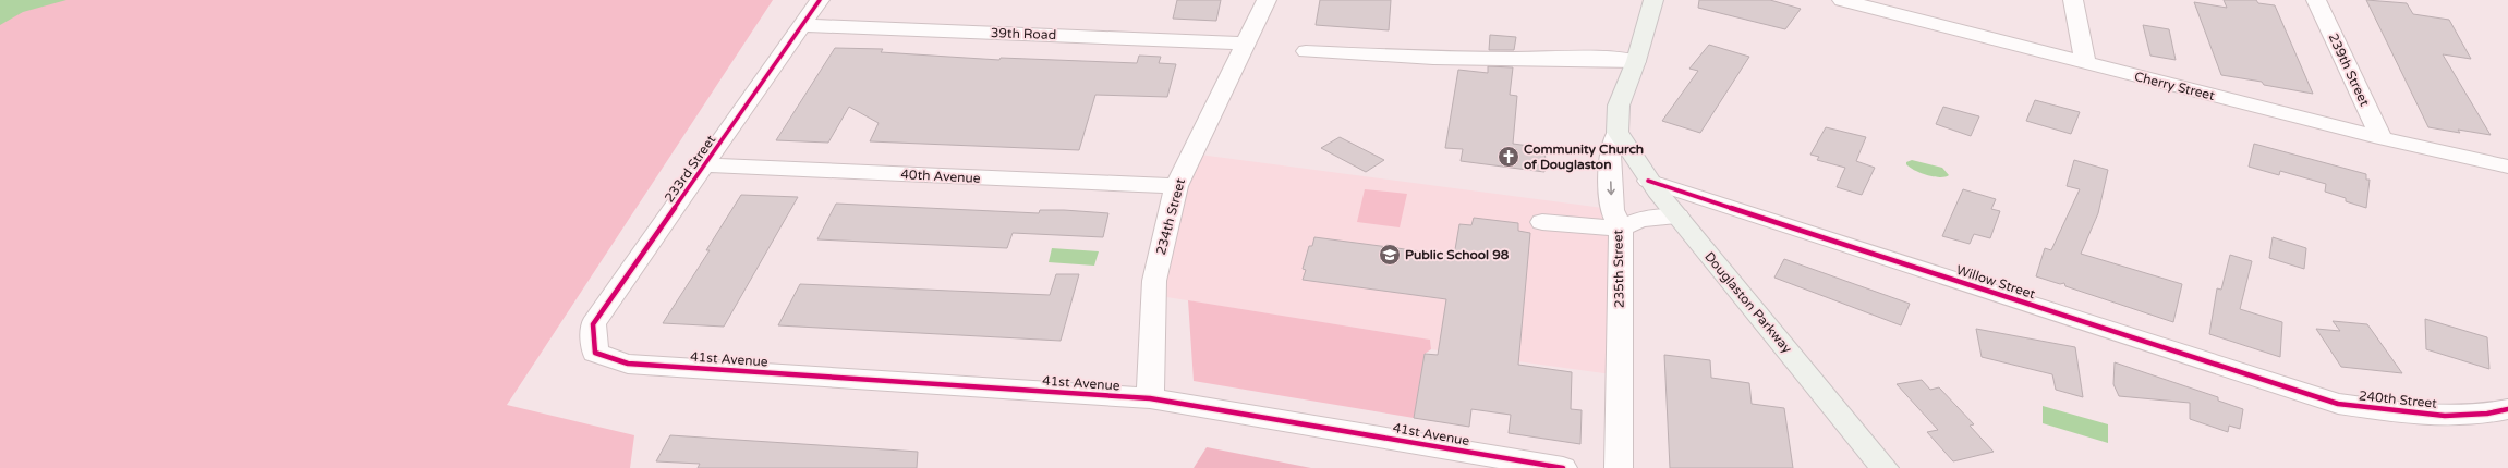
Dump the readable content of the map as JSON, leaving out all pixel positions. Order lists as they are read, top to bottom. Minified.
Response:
{"streets":{"main road":["235th Street","Douglaston Parkway"],"street":["39th Road","239th Street","Cherry Street","233rd Street","40th Avenue","234th Street","Willow Street","41st Avenue","240th Street"]},"crossings":[["39th Road","233rd Street"],["39th Road","234th Street"],["239th Street","Cherry Street"],["233rd Street","40th Avenue"],["233rd Street","41st Avenue"],["40th Avenue","234th Street"],["234th Street","41st Avenue"],["235th Street","Douglaston Parkway"],["Willow Street","Douglaston Parkway"],["Willow Street","240th Street"]],"places":{"church":["Community Church of Douglaston"],"school or university":["Public School 98"]}}
